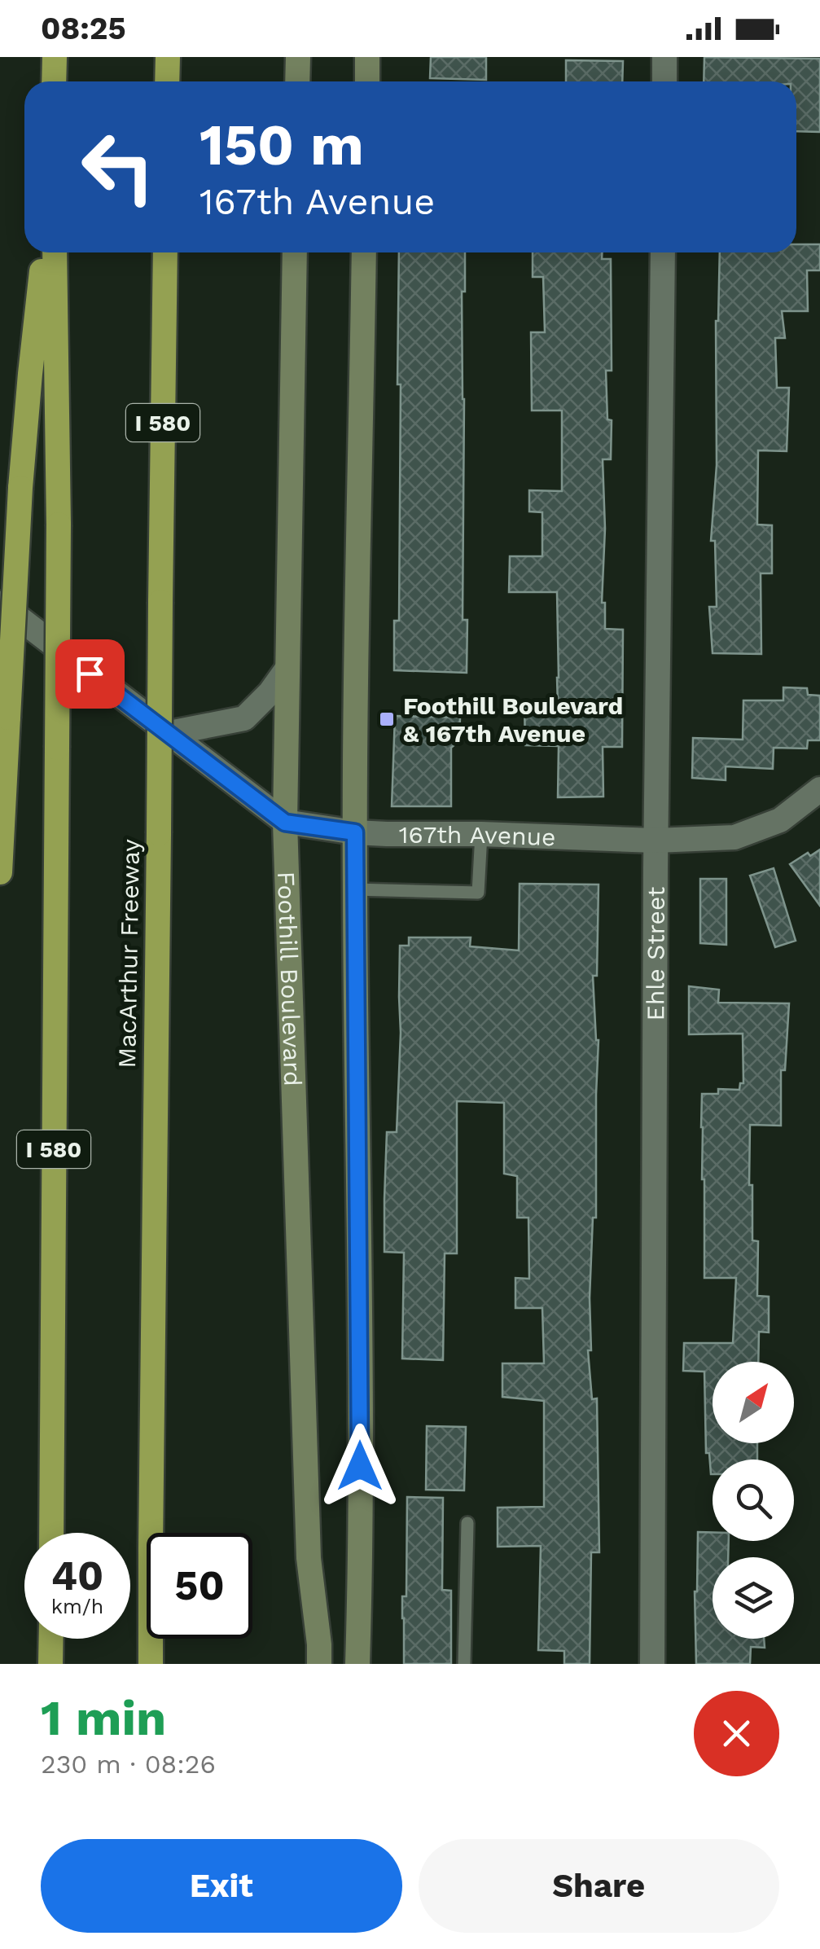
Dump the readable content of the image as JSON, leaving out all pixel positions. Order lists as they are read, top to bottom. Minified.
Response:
{"streets":{"highway":["I 580","MacArthur Freeway"],"main road":["Foothill Boulevard"],"street":["167th Avenue","Ehle Street"]},"crossings":[["167th Avenue","Ehle Street"],["167th Avenue","Foothill Boulevard"]],"places":{"transit":["Foothill Boulevard & 167th Avenue"]},"north":"top right","page":{"status":"08:25","turn":["150 m","167th Avenue"],"speed":"40 km/h","limit":"50","heading":["1 min","230 m · 08:26"],"buttons":["Exit","Share"]}}
